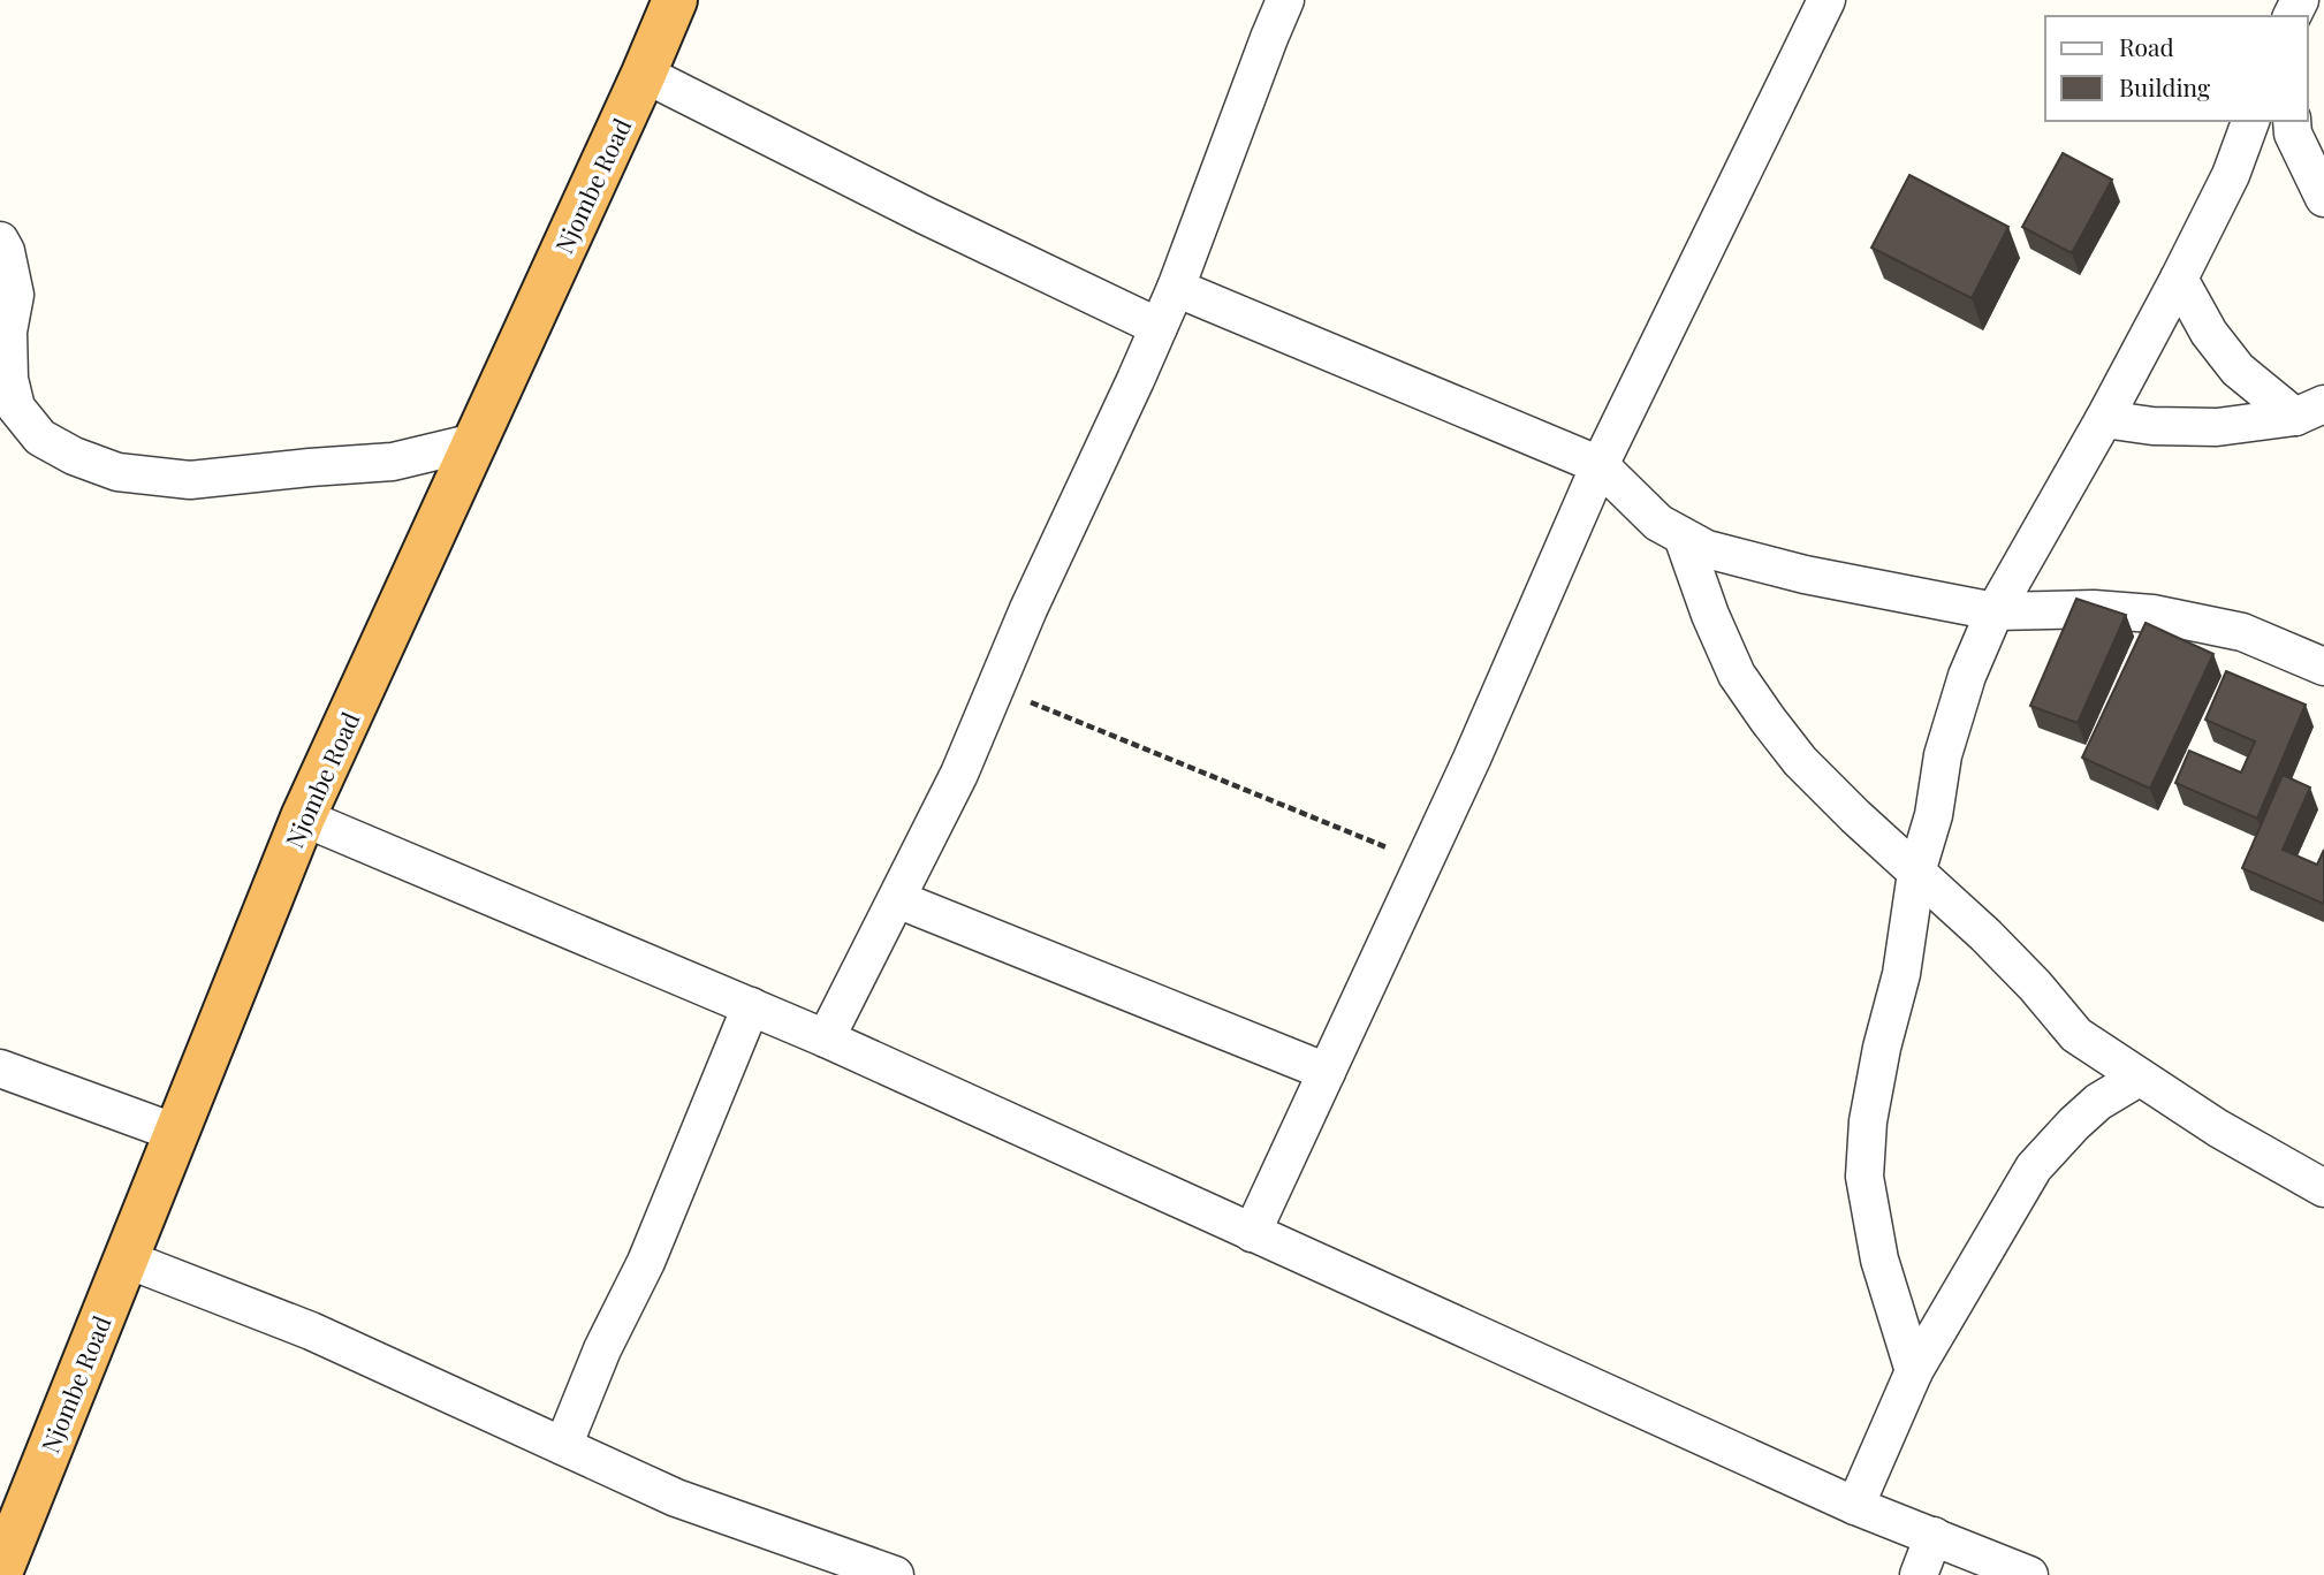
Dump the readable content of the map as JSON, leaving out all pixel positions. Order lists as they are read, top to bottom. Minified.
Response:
{"streets":{"highway":["Njombe Road"]},"legend":["Road","Building"]}
